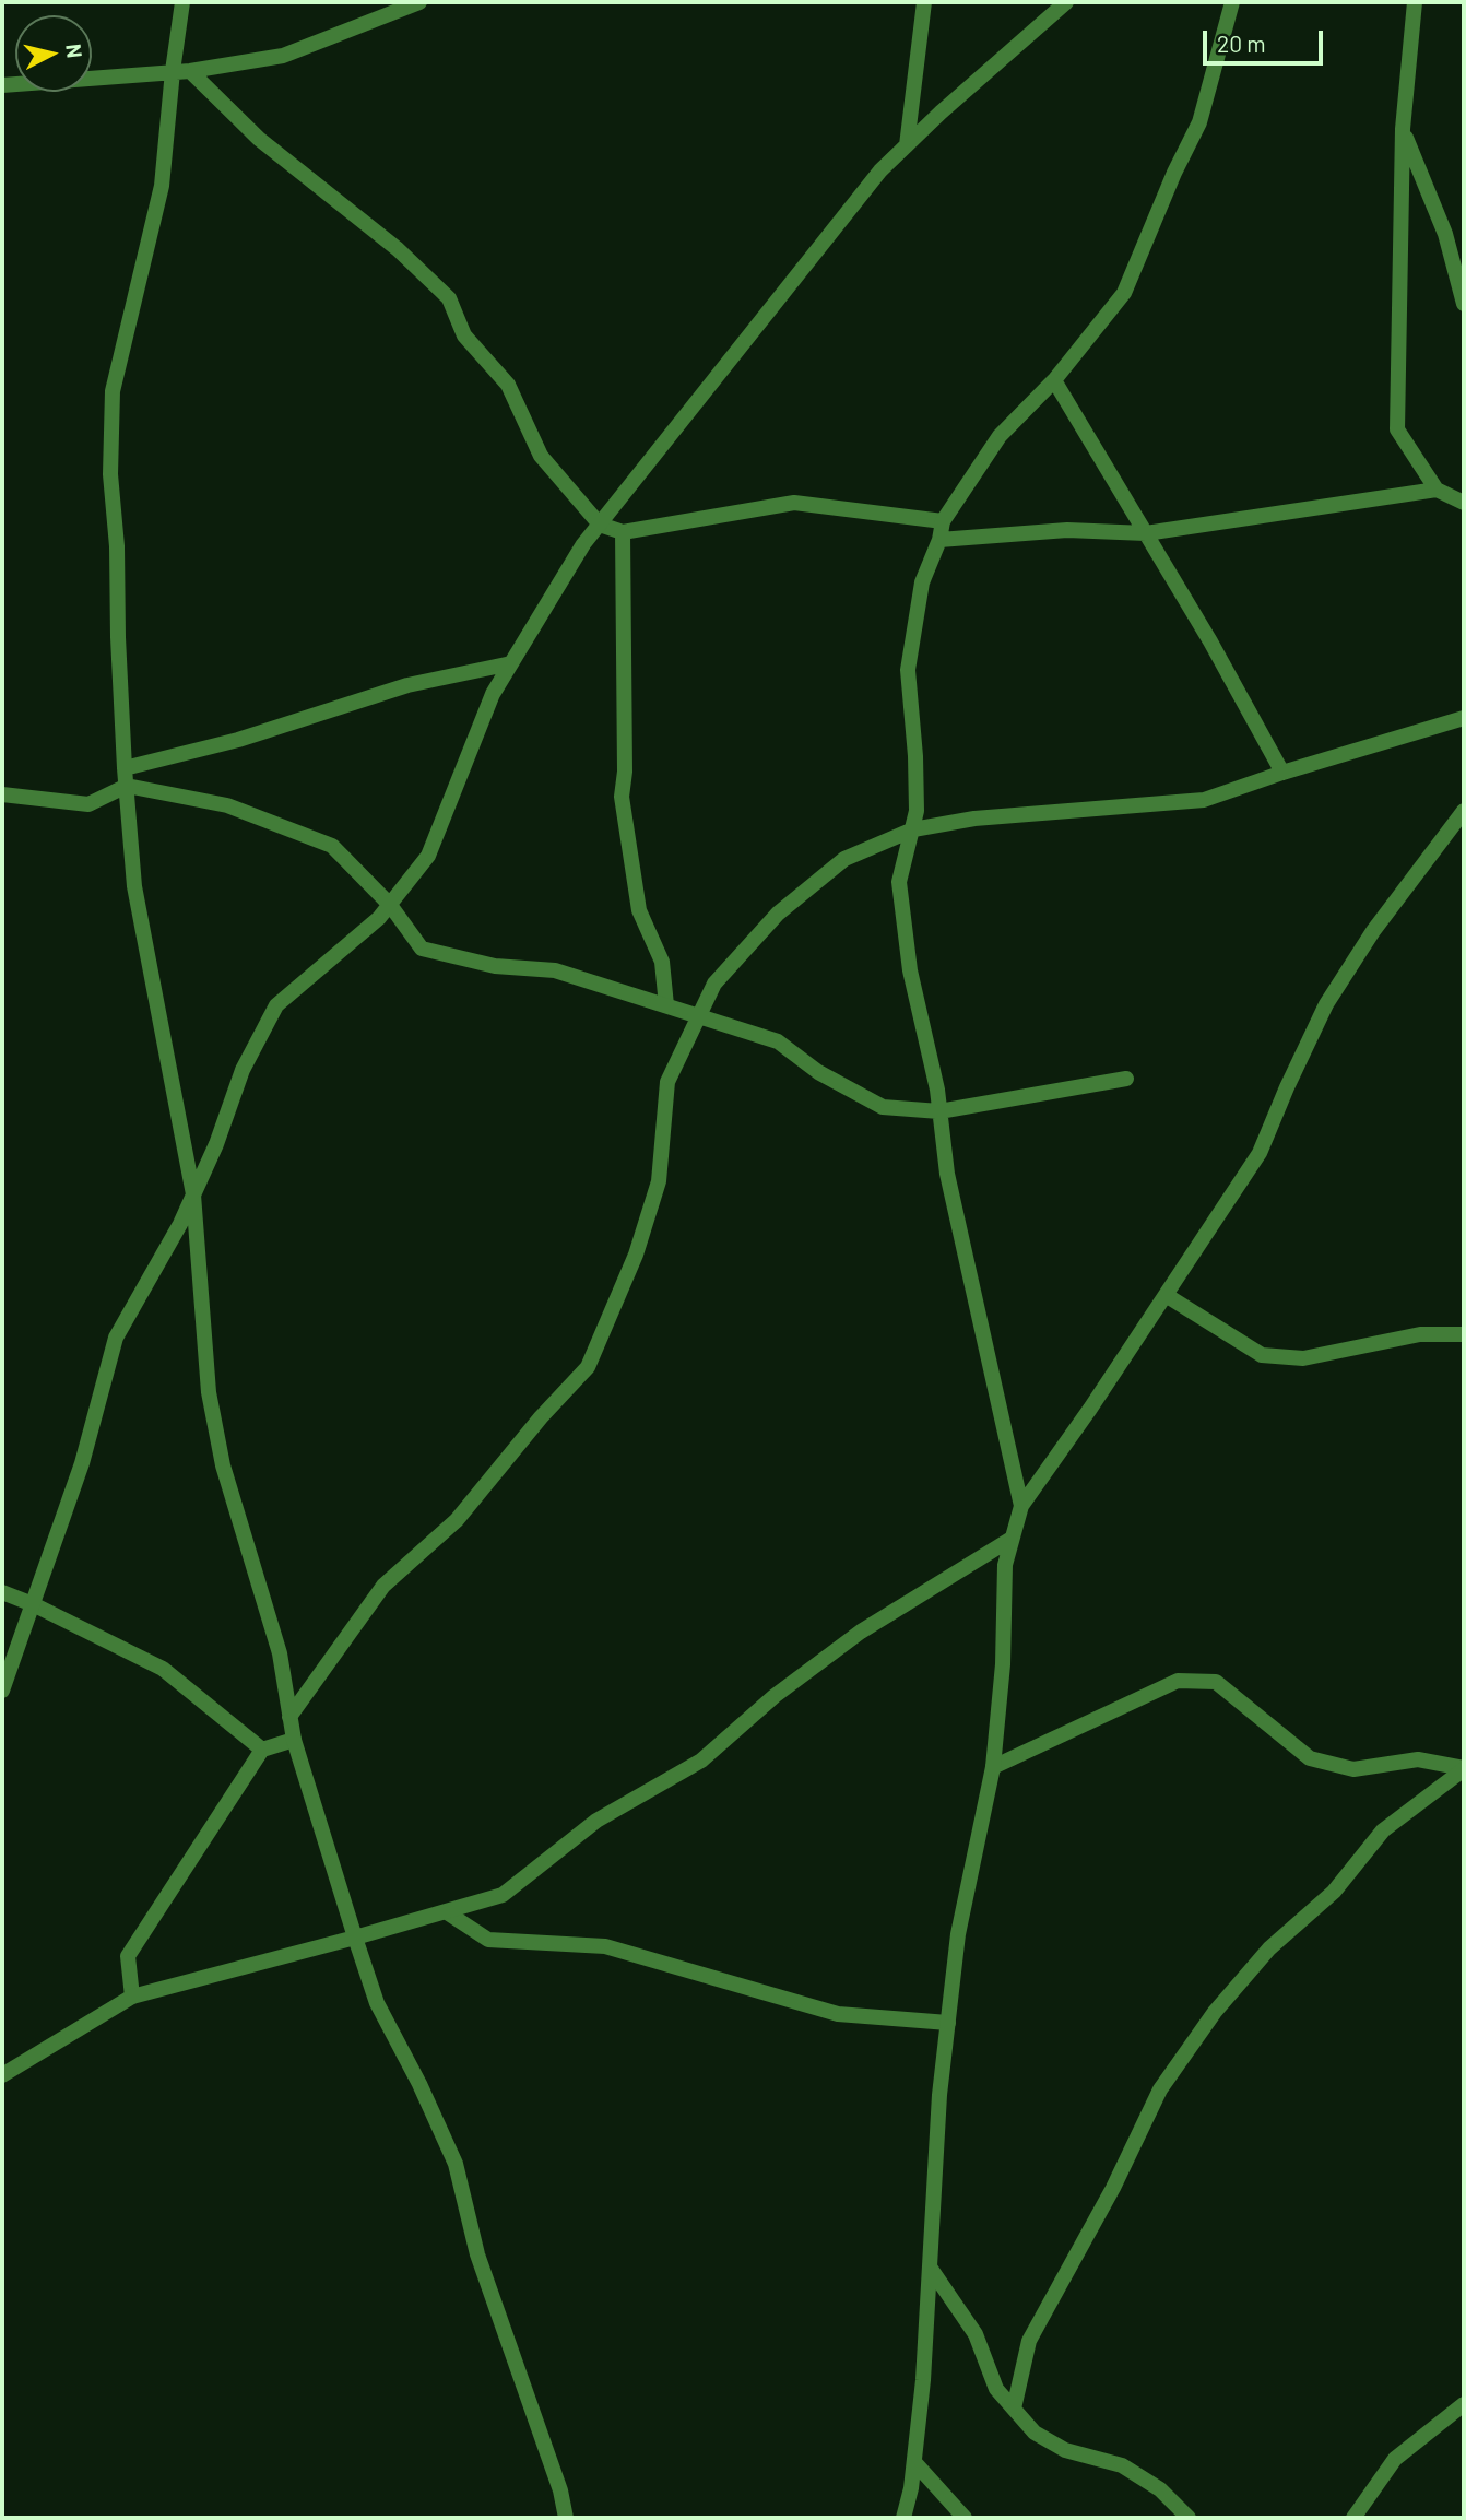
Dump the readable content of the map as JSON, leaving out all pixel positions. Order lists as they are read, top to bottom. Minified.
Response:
{"scale_bar":"20 m","north":"right"}
